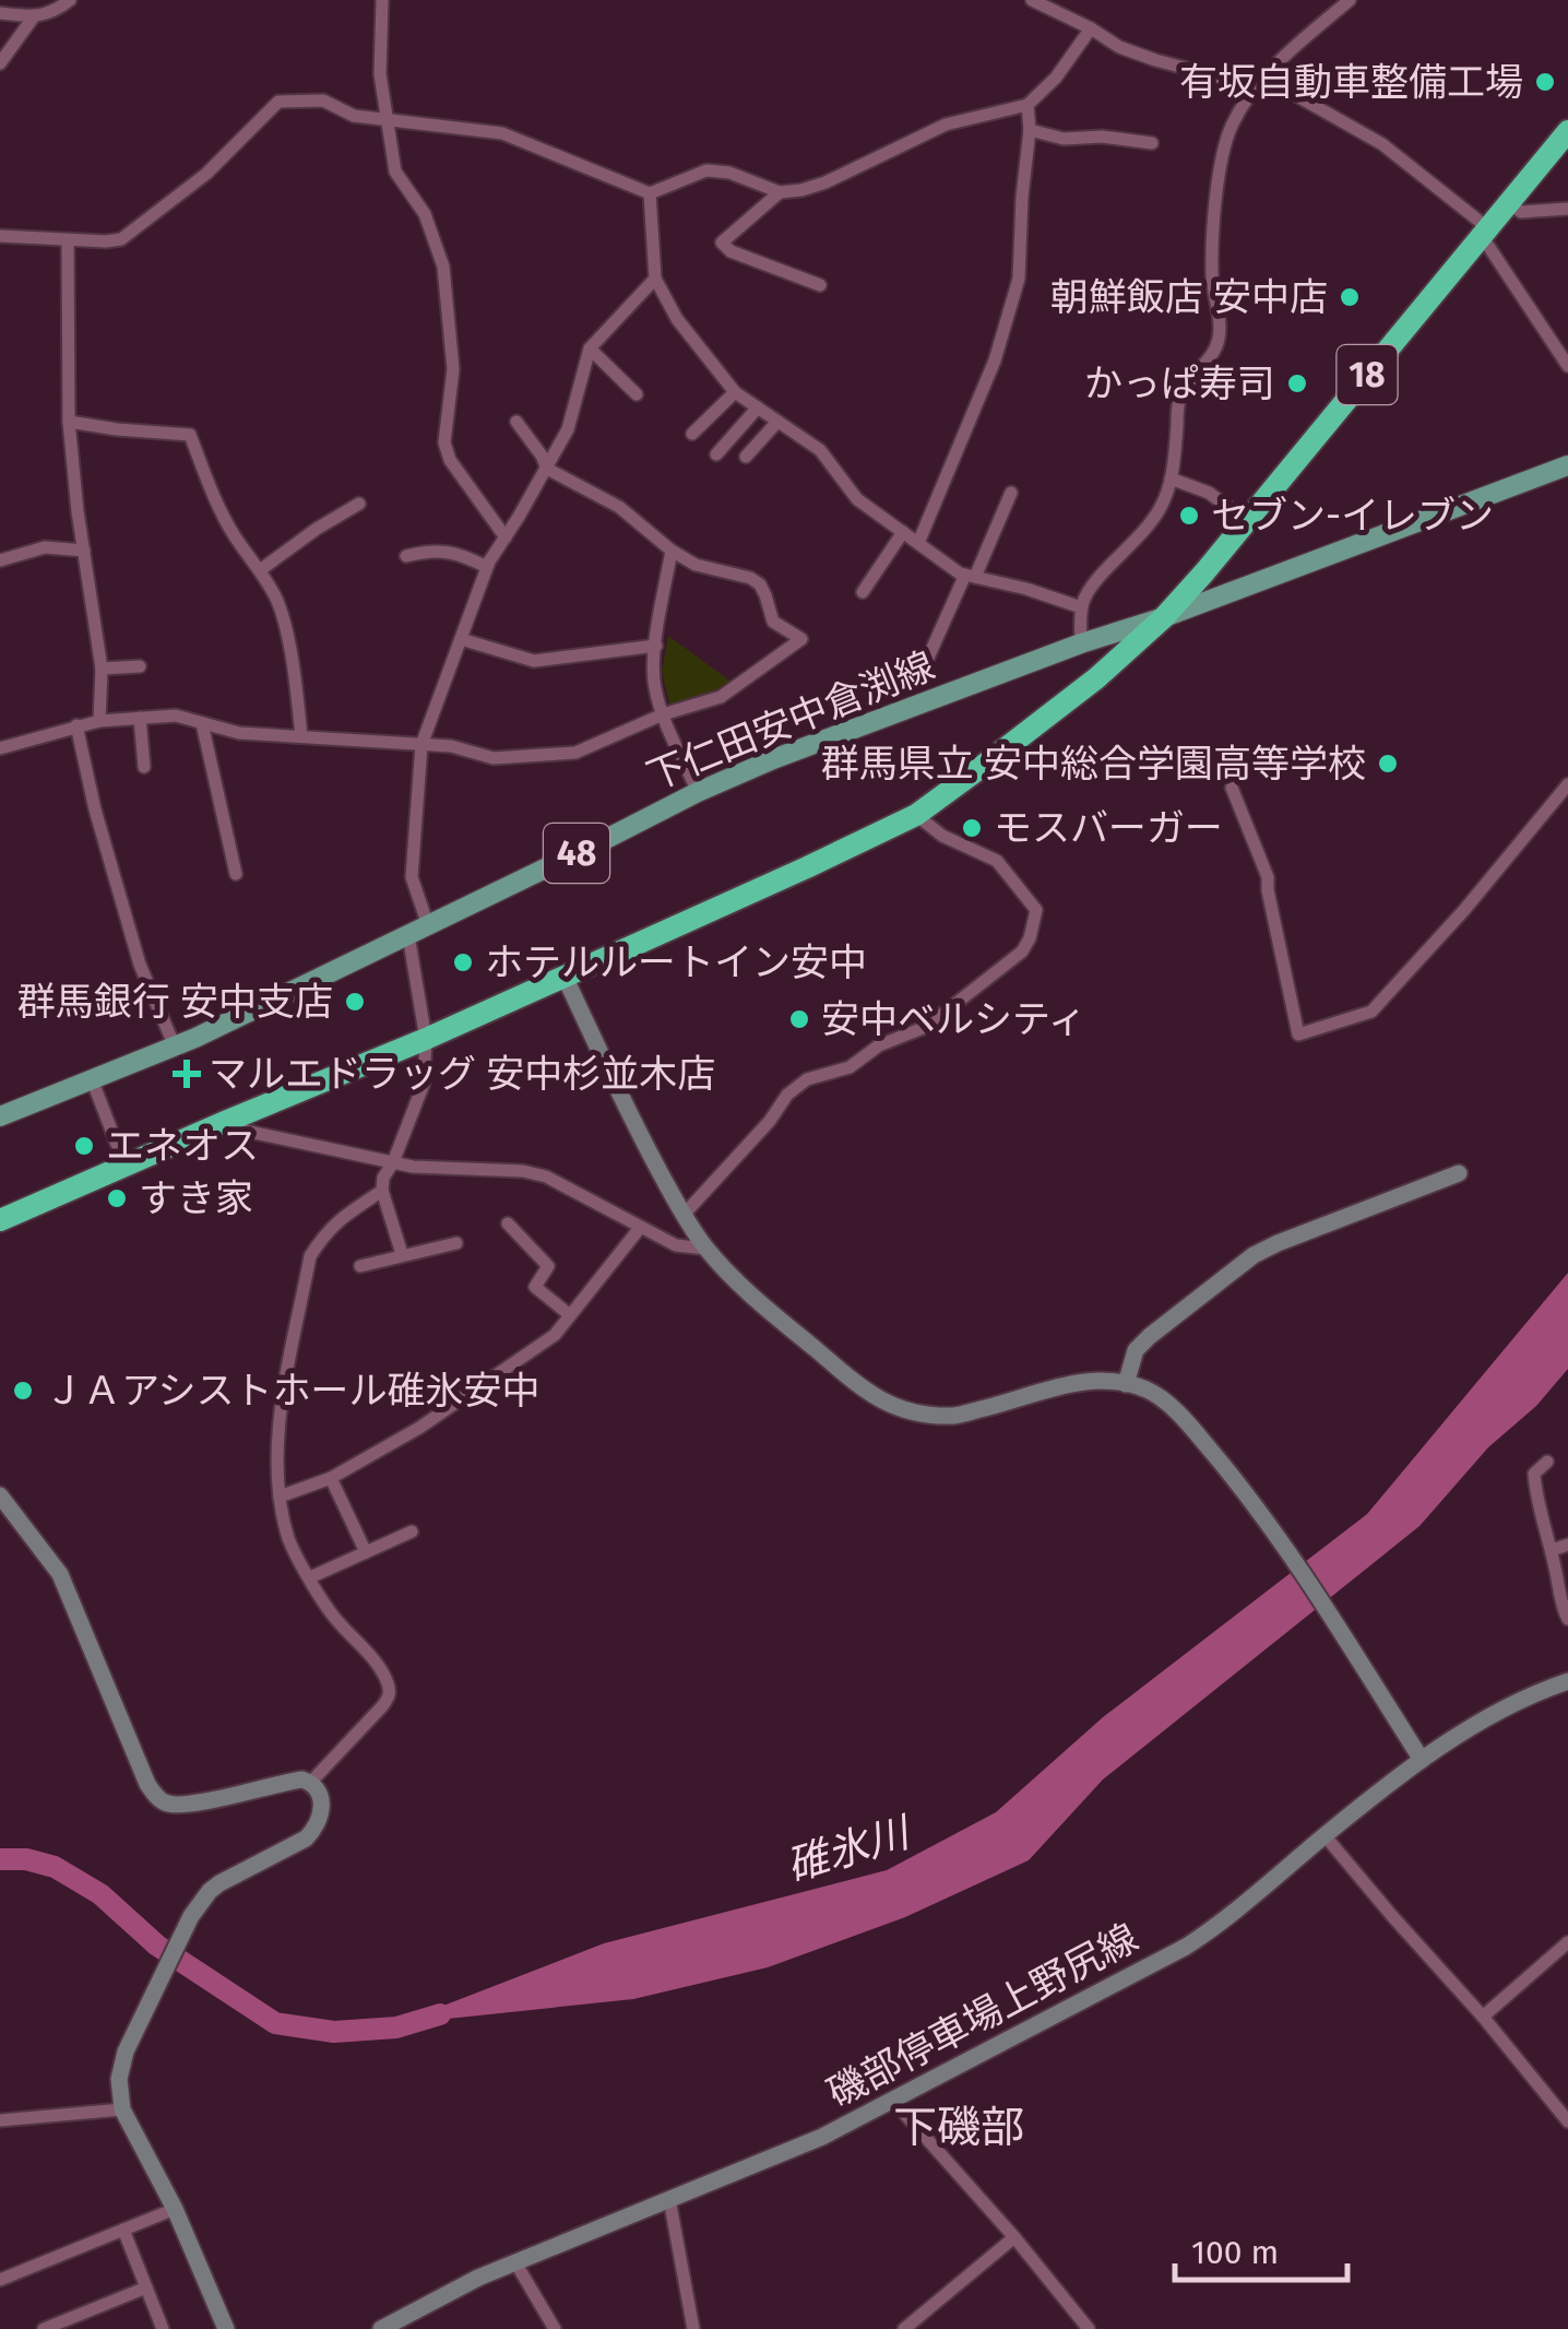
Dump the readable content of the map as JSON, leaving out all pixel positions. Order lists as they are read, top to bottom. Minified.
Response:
{"streets":{"highway":["18"],"main road":["下仁田安中倉渕線","48"],"street":["磯部停車場上野尻線"]},"crossings":[["18","下仁田安中倉渕線"]],"districts":["下磯部"],"water":["碓氷川"],"places":{"other":["有坂自動車整備工場","朝鮮飯店 安中店","かっぱ寿司","セブン-イレブン","群馬県立 安中総合学園高等学校","モスバーガー","ホテルルートイン安中","群馬銀行 安中支店","安中ベルシティ","エネオス","すき家","ＪＡアシストホール碓氷安中"],"health":["マルエドラッグ 安中杉並木店"]},"scale_bar":"100 m"}
